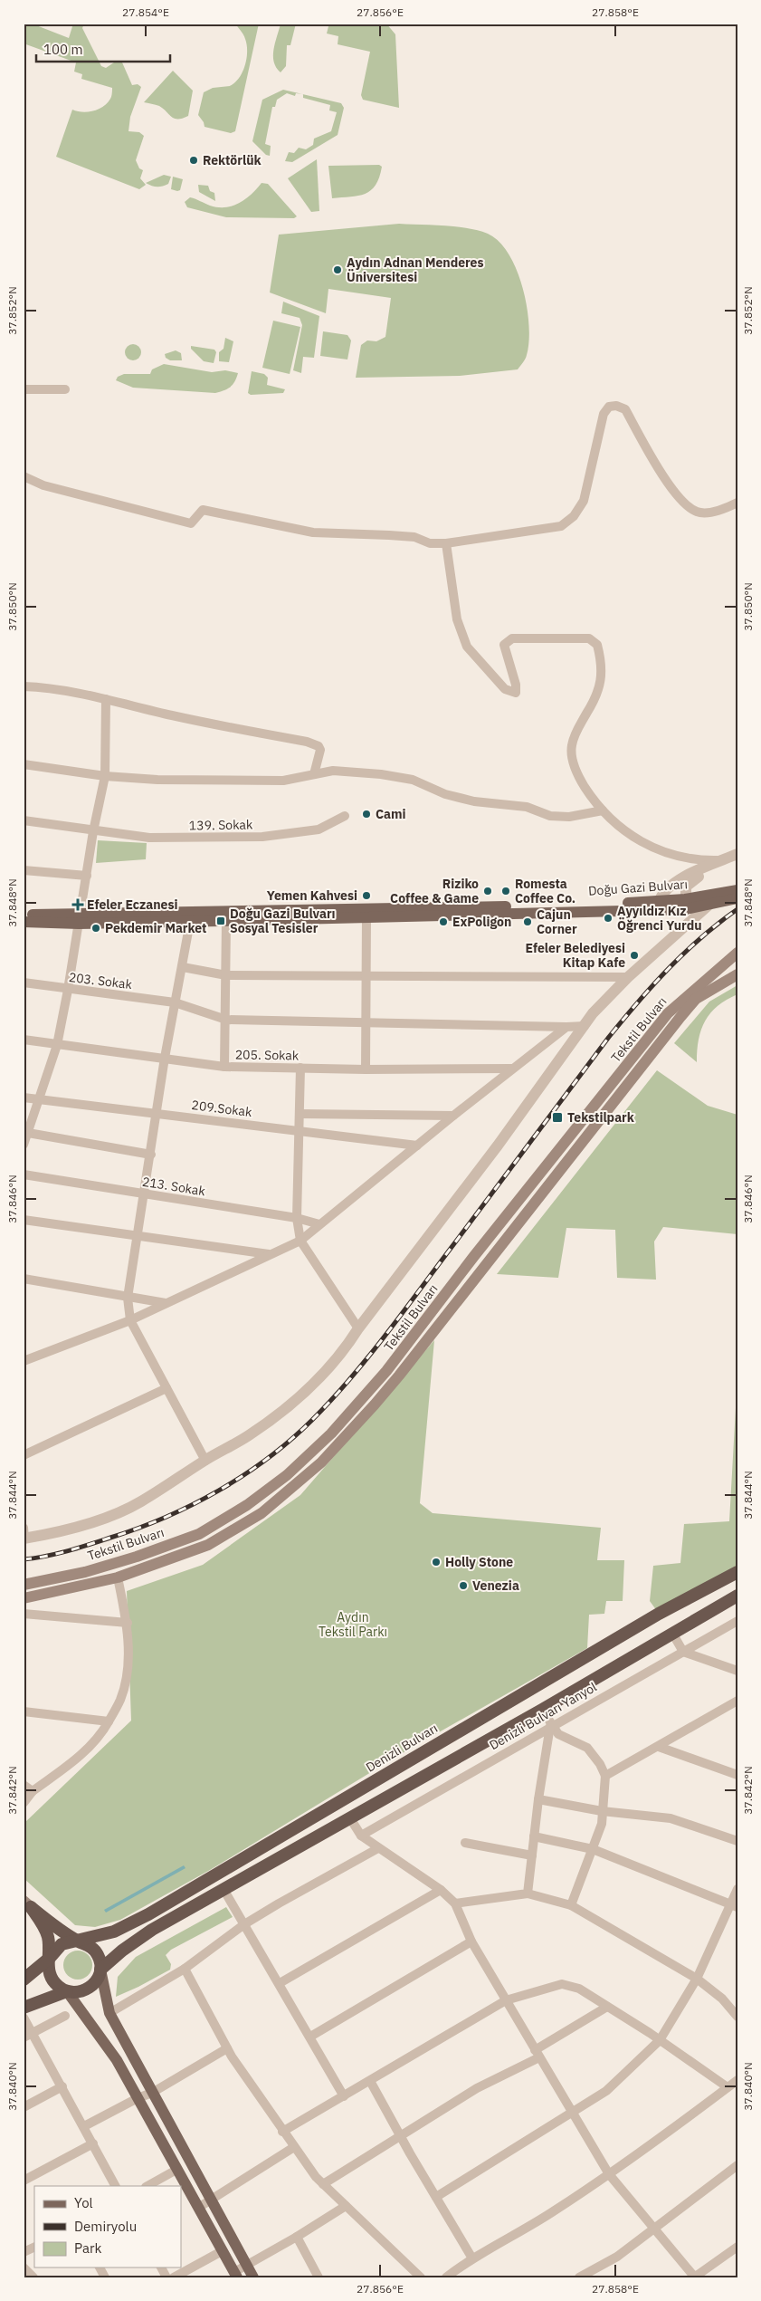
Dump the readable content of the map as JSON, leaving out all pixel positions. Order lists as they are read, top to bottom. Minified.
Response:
{"streets":{"highway":["Denizli Bulvarı"],"main road":["Doğu Gazi Bulvarı","Tekstil Bulvarı"],"street":["139. Sokak","203. Sokak","205. Sokak","209.Sokak","213. Sokak","Denizli Bulvarı Yanyol"]},"parks":["Aydın Tekstil Parkı"],"places":{"other":["Rektörlük","Aydın Adnan Menderes Üniversitesi","Cami","Riziko Coffee & Game","Romesta Coffee Co.","Yemen Kahvesi","Ayyıldız Kız Öğrenci Yurdu","ExPoligon","Cajun Corner","Pekdemir Market","Efeler Belediyesi Kitap Kafe","Holly Stone","Venezia"],"health":["Efeler Eczanesi"],"transit":["Doğu Gazi Bulvarı Sosyal Tesisler","Tekstilpark"]},"legend":["Yol","Demiryolu","Park"],"scale_bar":"100 m","coordinates":["27.854°E","27.856°E","27.858°E","37.852°N","37.850°N","37.848°N","37.846°N","37.844°N","37.842°N","37.840°N"]}
